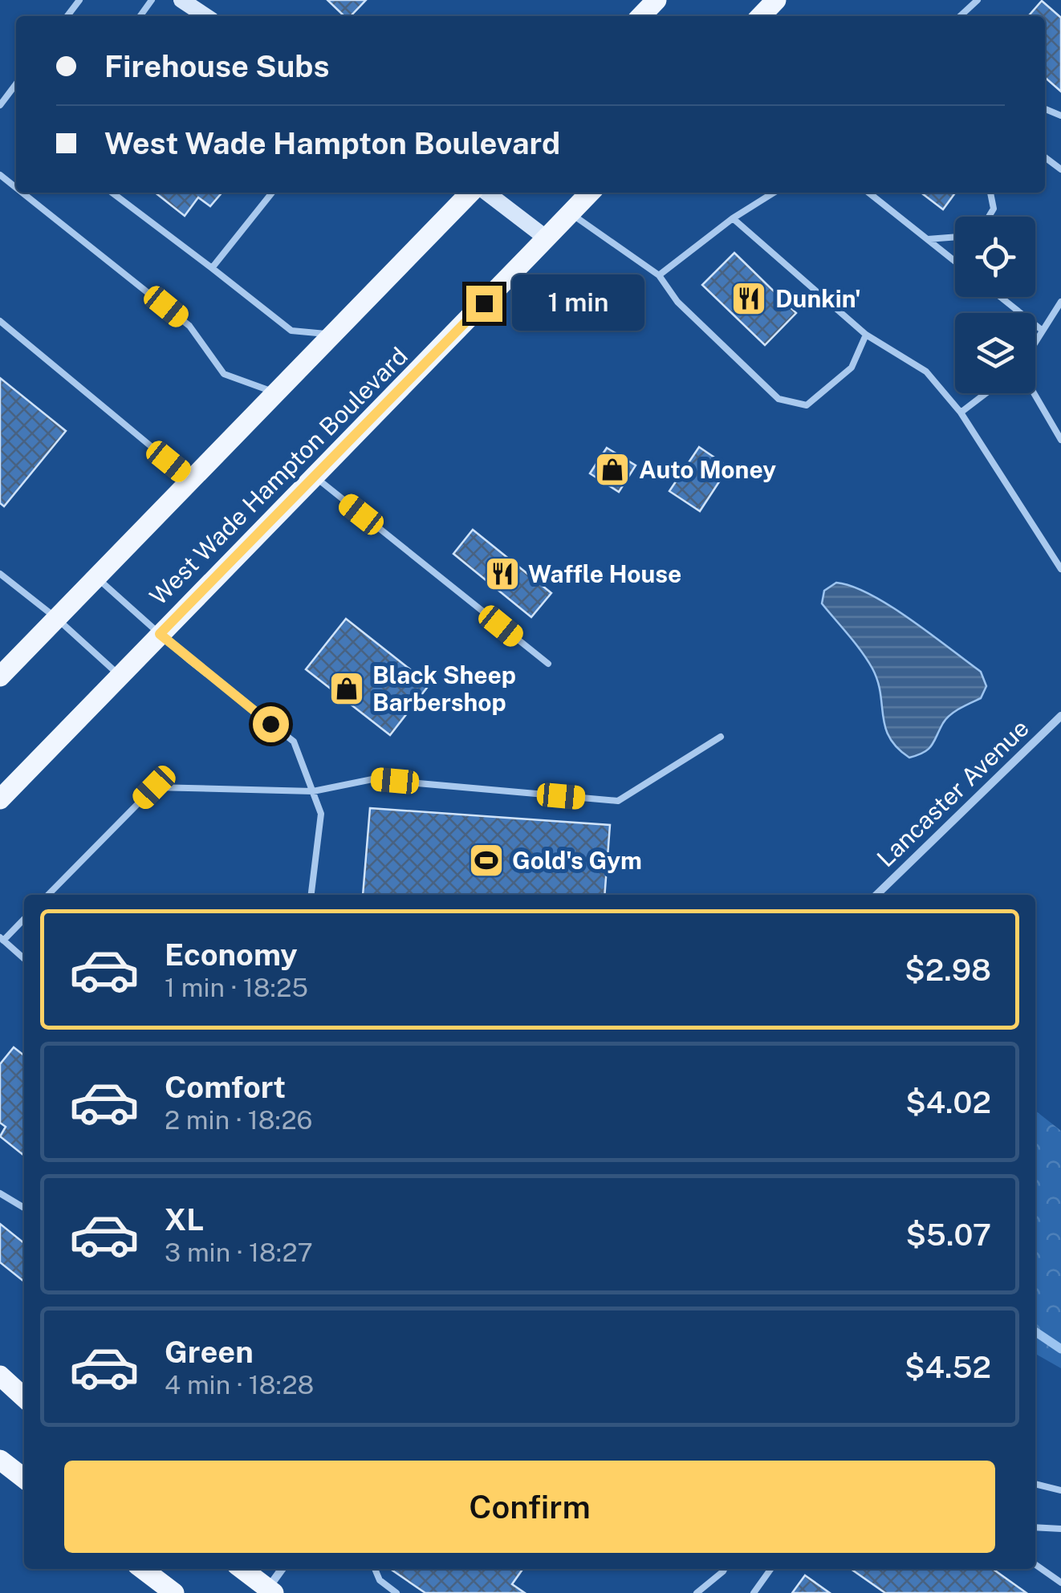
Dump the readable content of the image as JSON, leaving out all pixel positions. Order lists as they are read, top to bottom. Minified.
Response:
{"streets":{"main road":["West Wade Hampton Boulevard"],"street":["Lancaster Avenue"]},"places":{"restaurant":["Dunkin'","Waffle House"],"shop":["Auto Money","Black Sheep Barbershop"],"sports":["Gold's Gym"]},"page":{"banner":["Firehouse Subs","West Wade Hampton Boulevard"],"bubble":"1 min","list":[{"name":"Economy","note":"1 min · 18:25","value":"$2.98"},{"name":"Comfort","note":"2 min · 18:26","value":"$4.02"},{"name":"XL","note":"3 min · 18:27","value":"$5.07"},{"name":"Green","note":"4 min · 18:28","value":"$4.52"}],"buttons":"Confirm"}}
